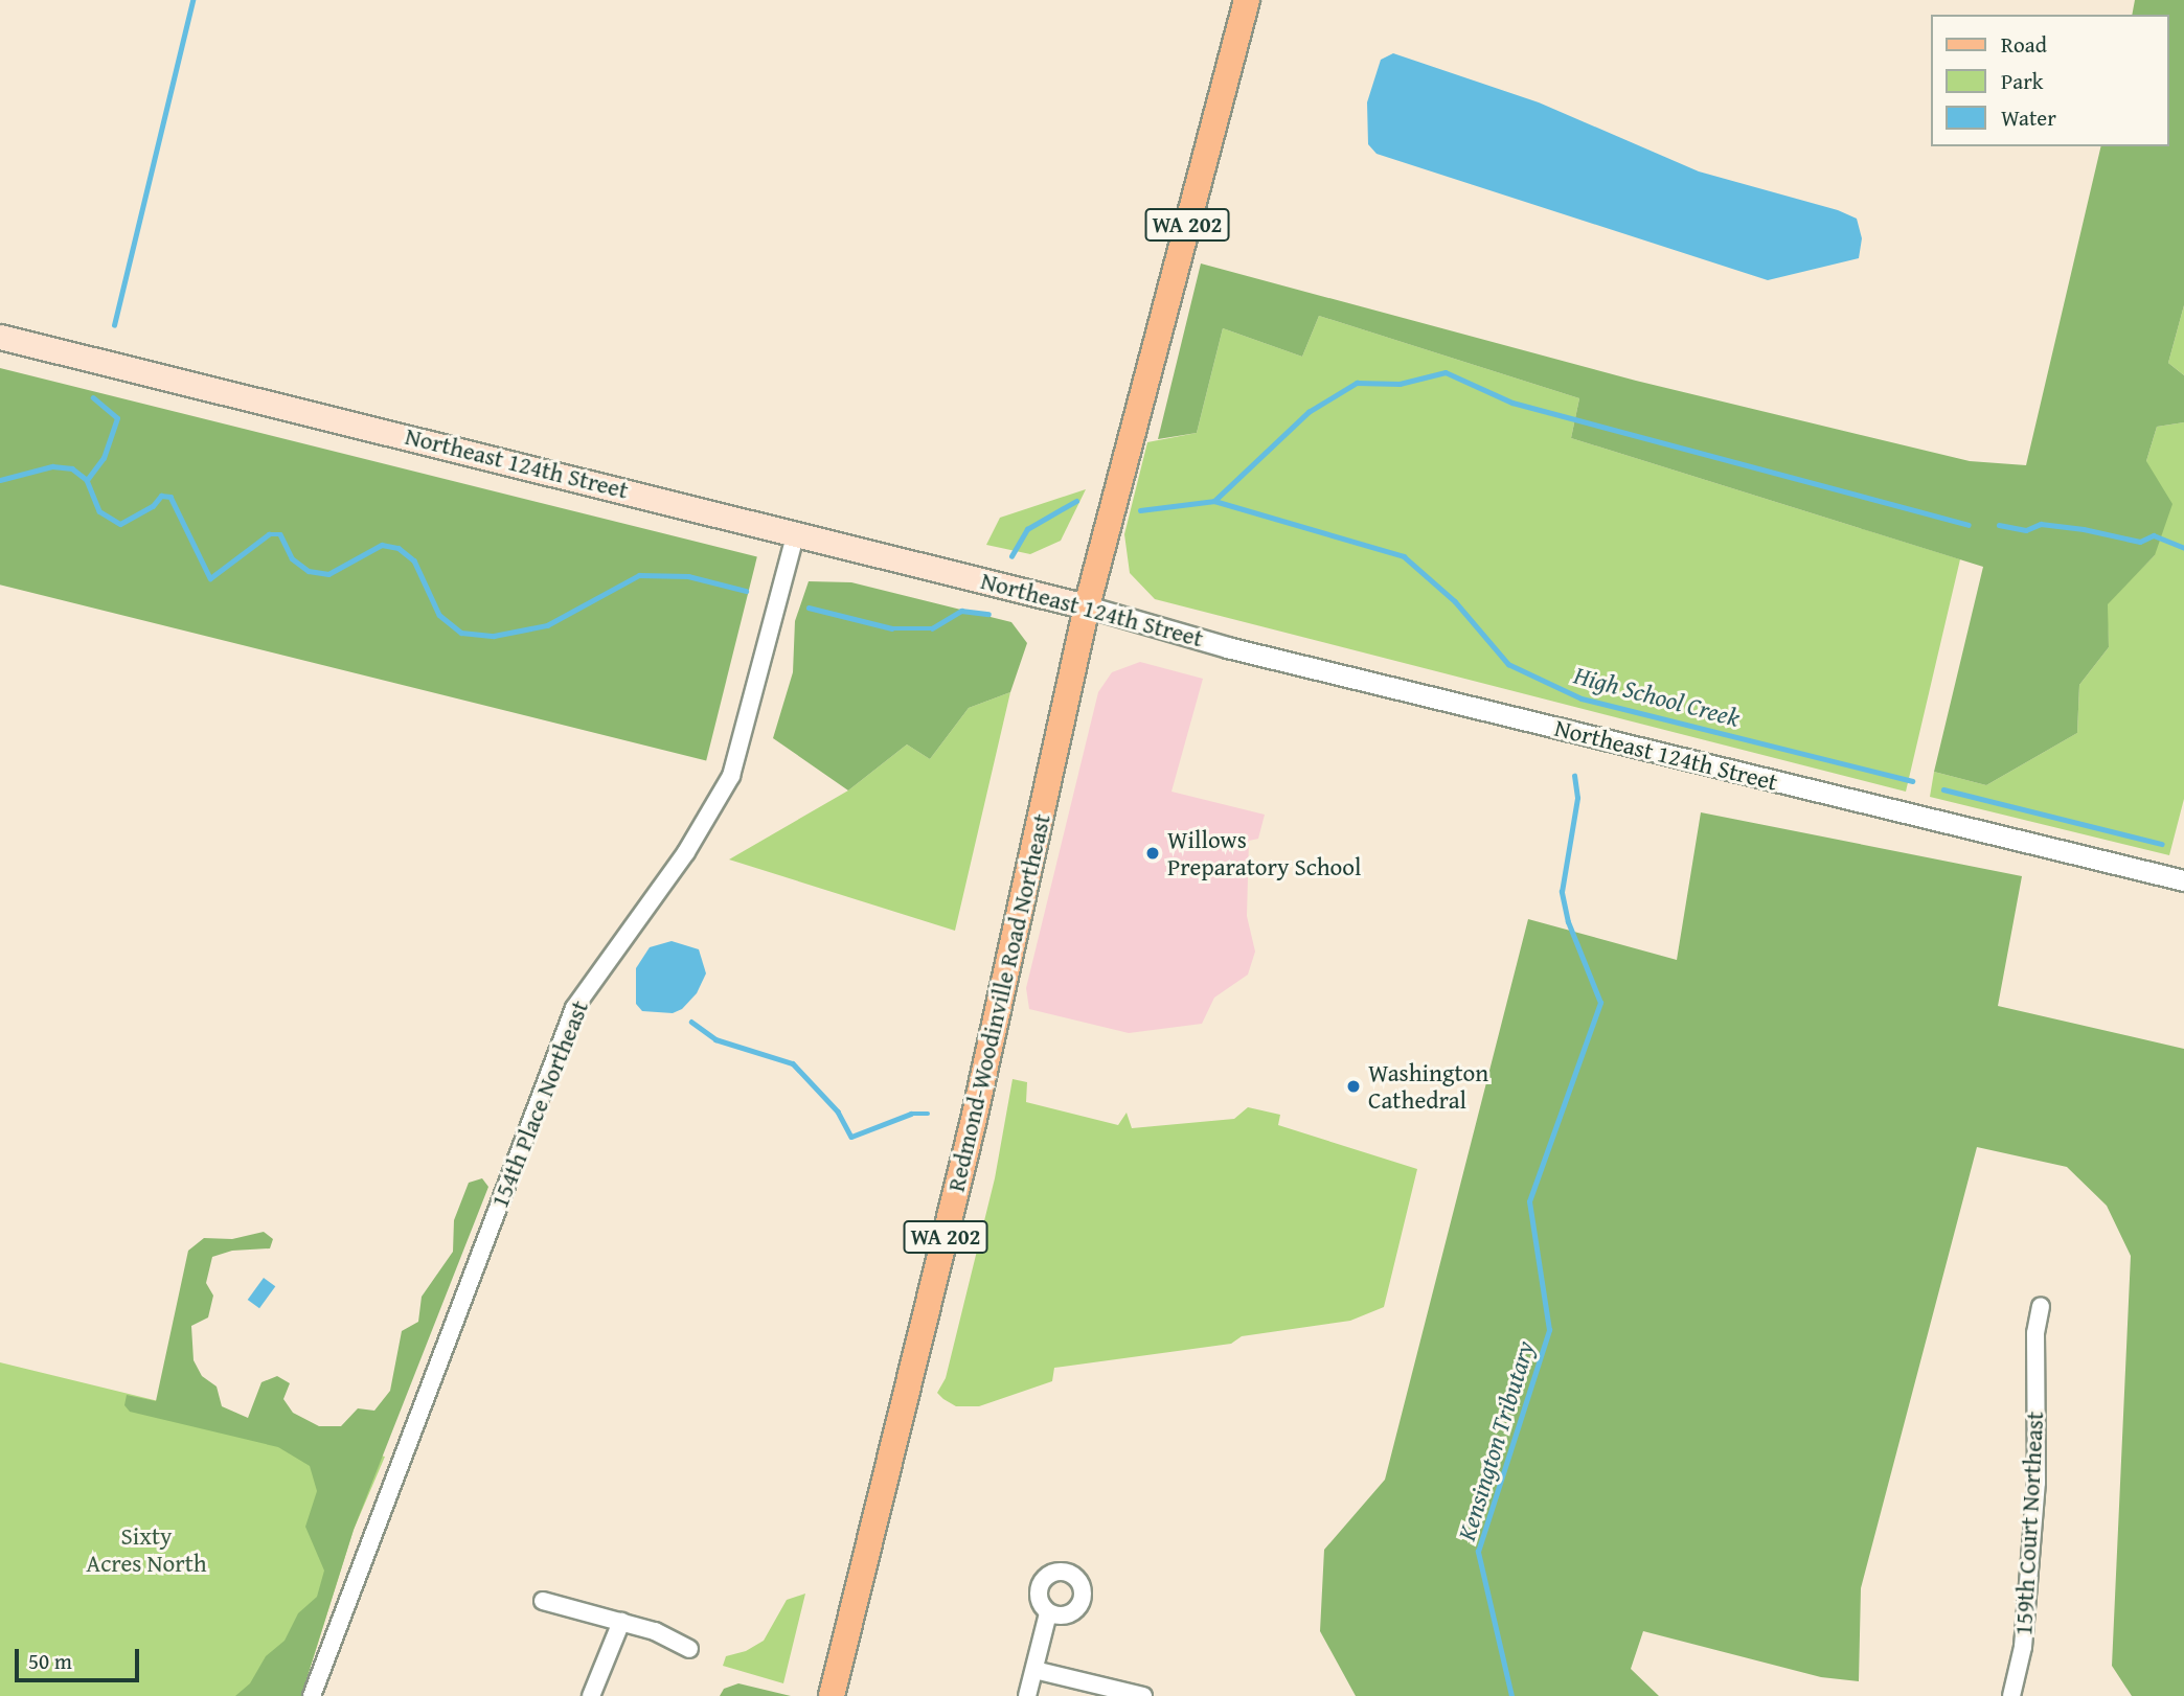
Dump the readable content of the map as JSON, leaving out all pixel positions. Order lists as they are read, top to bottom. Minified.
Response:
{"streets":{"main road":["WA 202","Northeast 124th Street","Redmond-Woodinville Road Northeast"],"street":["154th Place Northeast","159th Court Northeast"]},"crossings":[["WA 202","Northeast 124th Street"],["WA 202","Redmond-Woodinville Road Northeast"],["Northeast 124th Street","Redmond-Woodinville Road Northeast"],["Northeast 124th Street","154th Place Northeast"]],"water":["High School Creek","Kensington Tributary"],"parks":["Sixty Acres North"],"places":["Willows Preparatory School","Washington Cathedral"],"legend":["Road","Park","Water"],"scale_bar":"50 m"}
